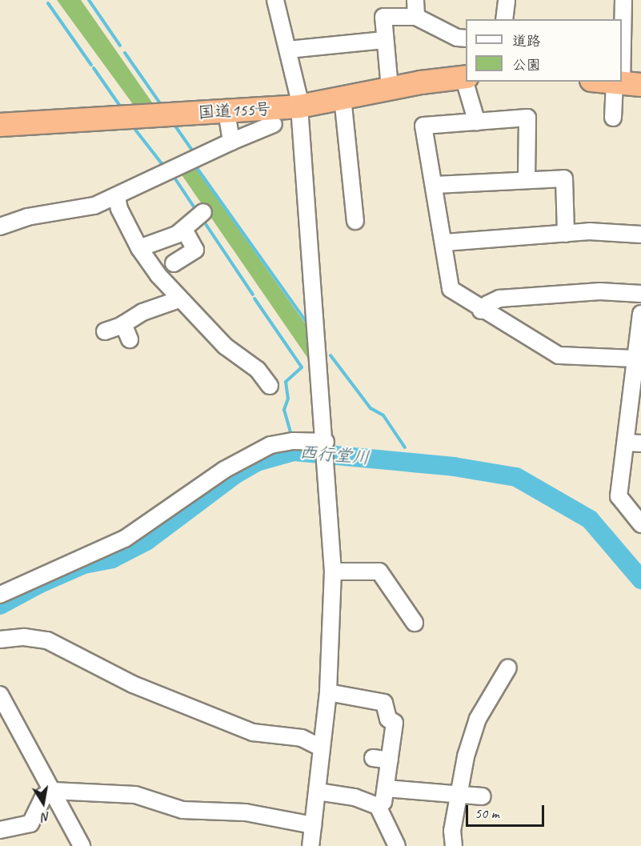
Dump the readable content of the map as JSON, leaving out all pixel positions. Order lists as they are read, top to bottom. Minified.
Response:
{"streets":{"highway":["国道155号"]},"water":["西行堂川"],"legend":["道路","公園"],"scale_bar":"50 m","north":"bottom"}
